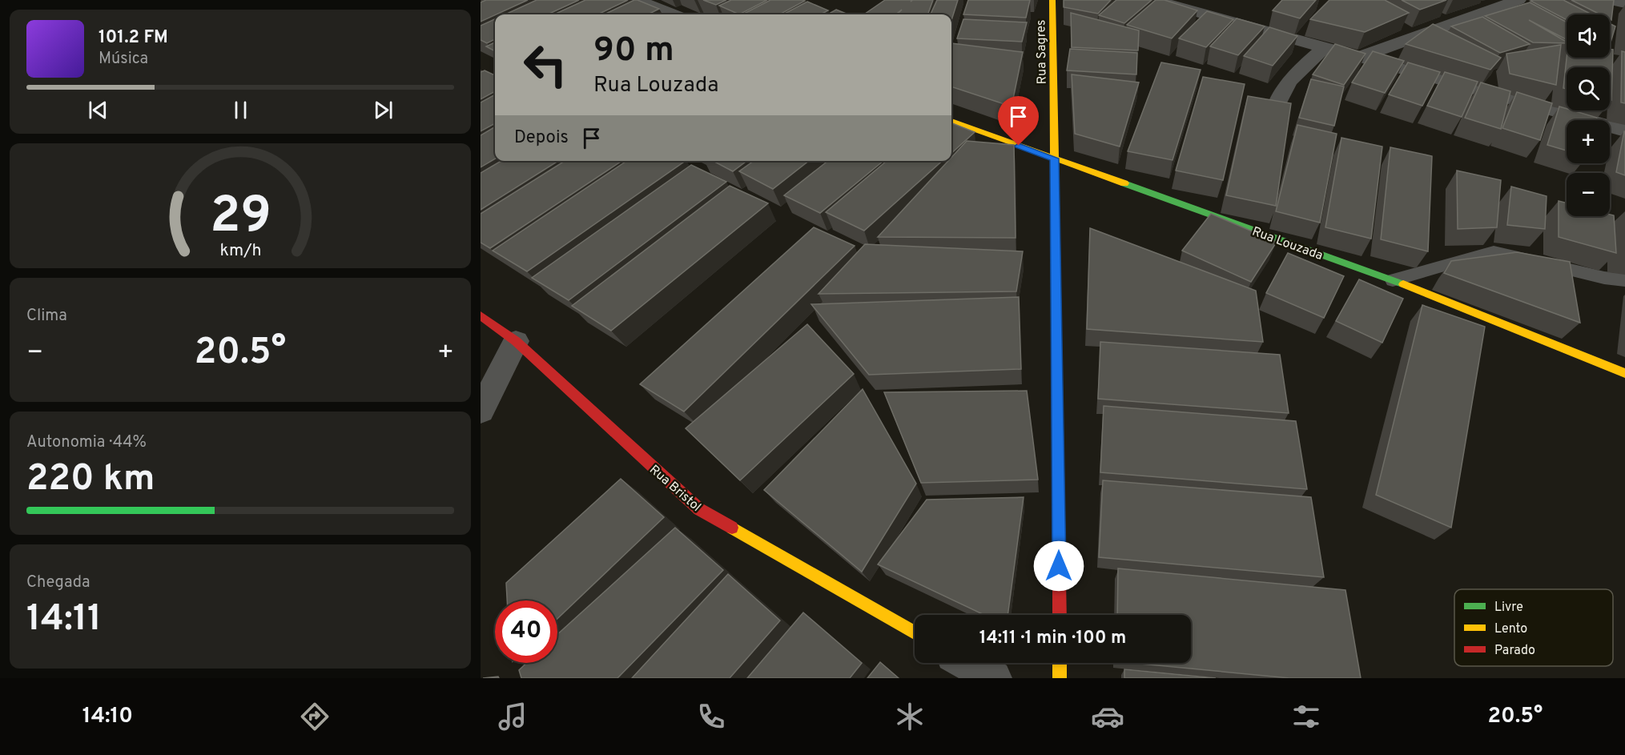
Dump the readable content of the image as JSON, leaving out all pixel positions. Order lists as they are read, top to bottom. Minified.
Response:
{"streets":{"street":["Rua Sagres","Rua Louzada","Rua Bristol"]},"crossings":[["Rua Sagres","Rua Louzada"]],"legend":["Livre","Lento","Parado"],"page":{"map_buttons":["+","−"],"turn":["90 m","Rua Louzada"],"song":["101.2 FM","Música"],"then":"Depois","tile":["Clima",["Autonomia · 44%","220 km"],["Chegada","14:11"]],"heat":["−","20.5°","+"],"limit":"40","trip":"14:11 · 1 min · 100 m","tabs":["14:10","20.5°"],"gauge":["29","km/h"]}}
